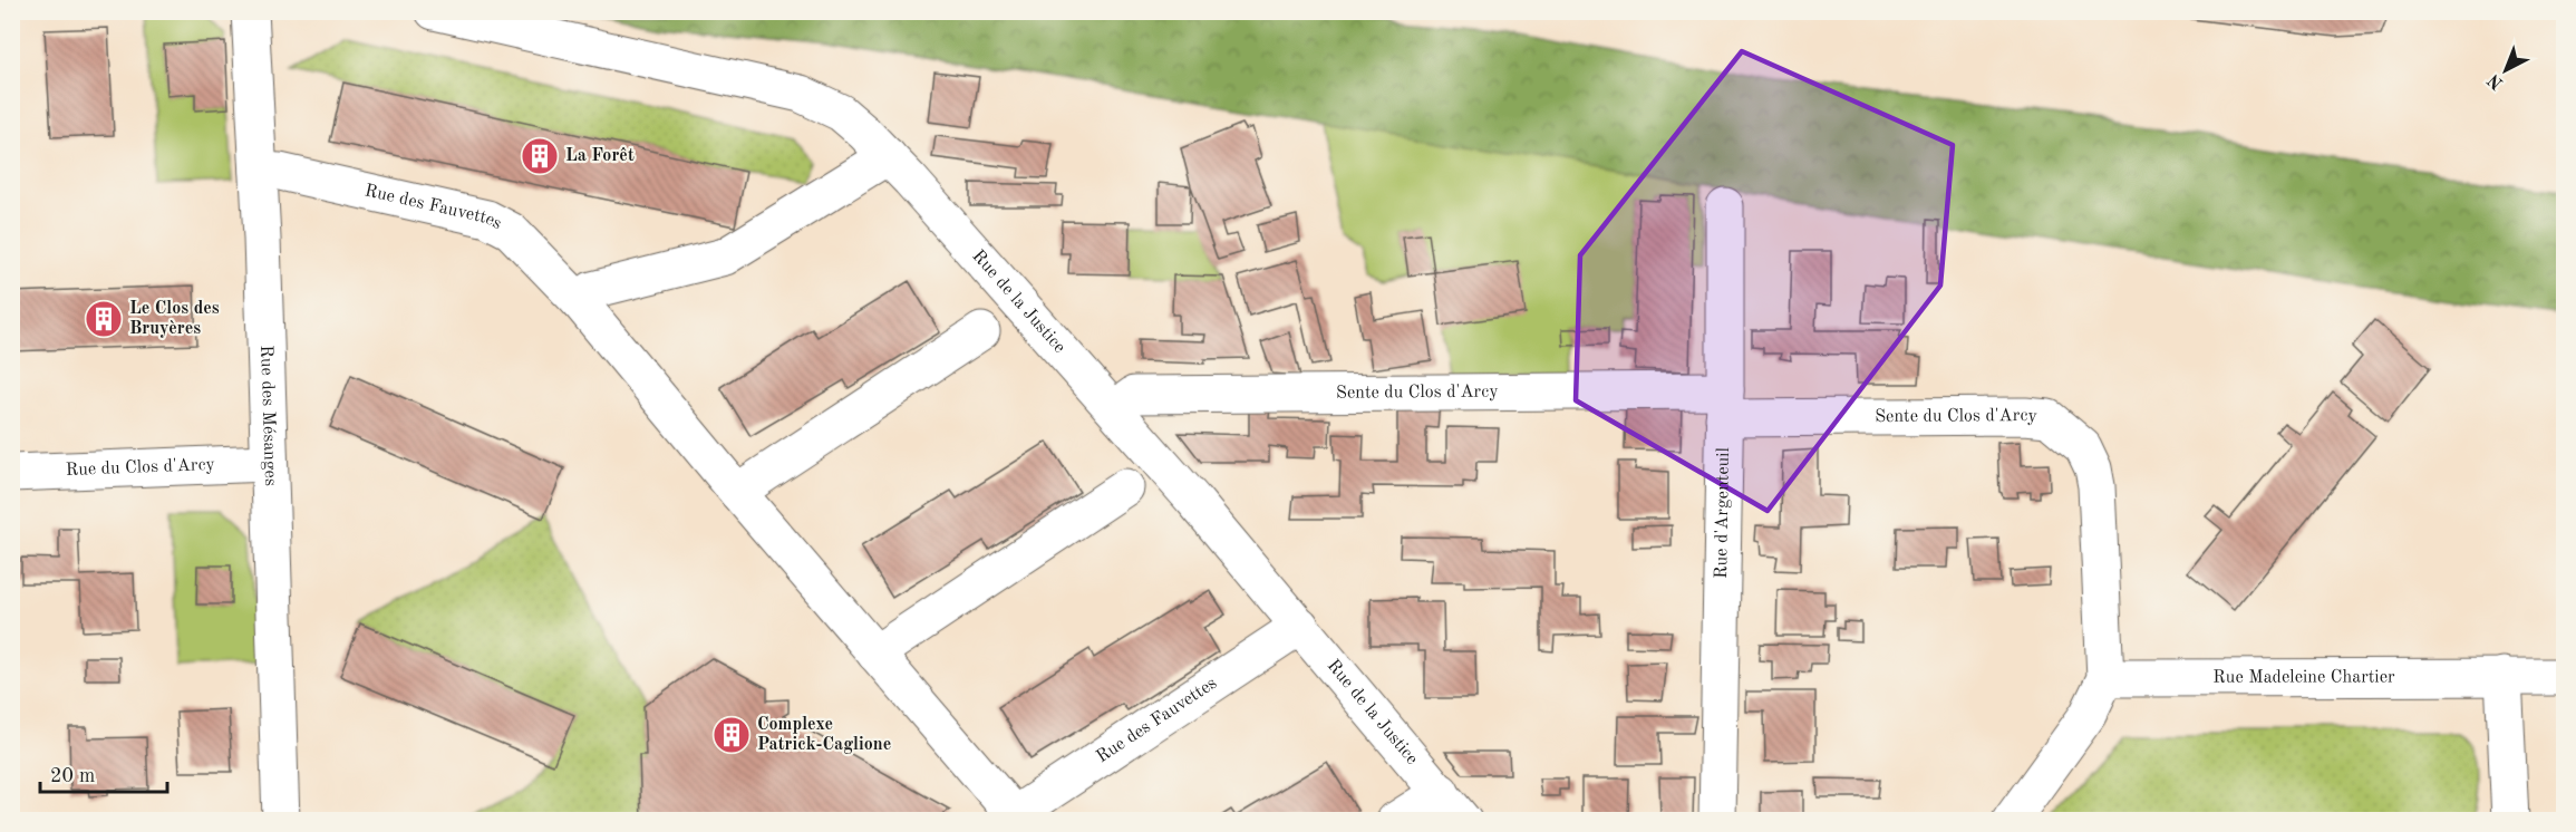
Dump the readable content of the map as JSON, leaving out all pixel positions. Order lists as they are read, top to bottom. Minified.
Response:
{"streets":{"street":["Rue des Fauvettes","Rue de la Justice","Sente du Clos d'Arcy","Rue des Mésanges","Rue du Clos d'Arcy","Rue d'Argenteuil","Rue Madeleine Chartier"]},"crossings":[["Rue des Fauvettes","Rue de la Justice"],["Rue des Fauvettes","Rue des Mésanges"],["Rue de la Justice","Sente du Clos d'Arcy"],["Sente du Clos d'Arcy","Rue d'Argenteuil"],["Sente du Clos d'Arcy","Rue Madeleine Chartier"],["Rue des Mésanges","Rue du Clos d'Arcy"]],"places":{"building":["La Forêt","Le Clos des Bruyères","Complexe Patrick-Caglione"]},"scale_bar":"20 m","north":"bottom left"}
